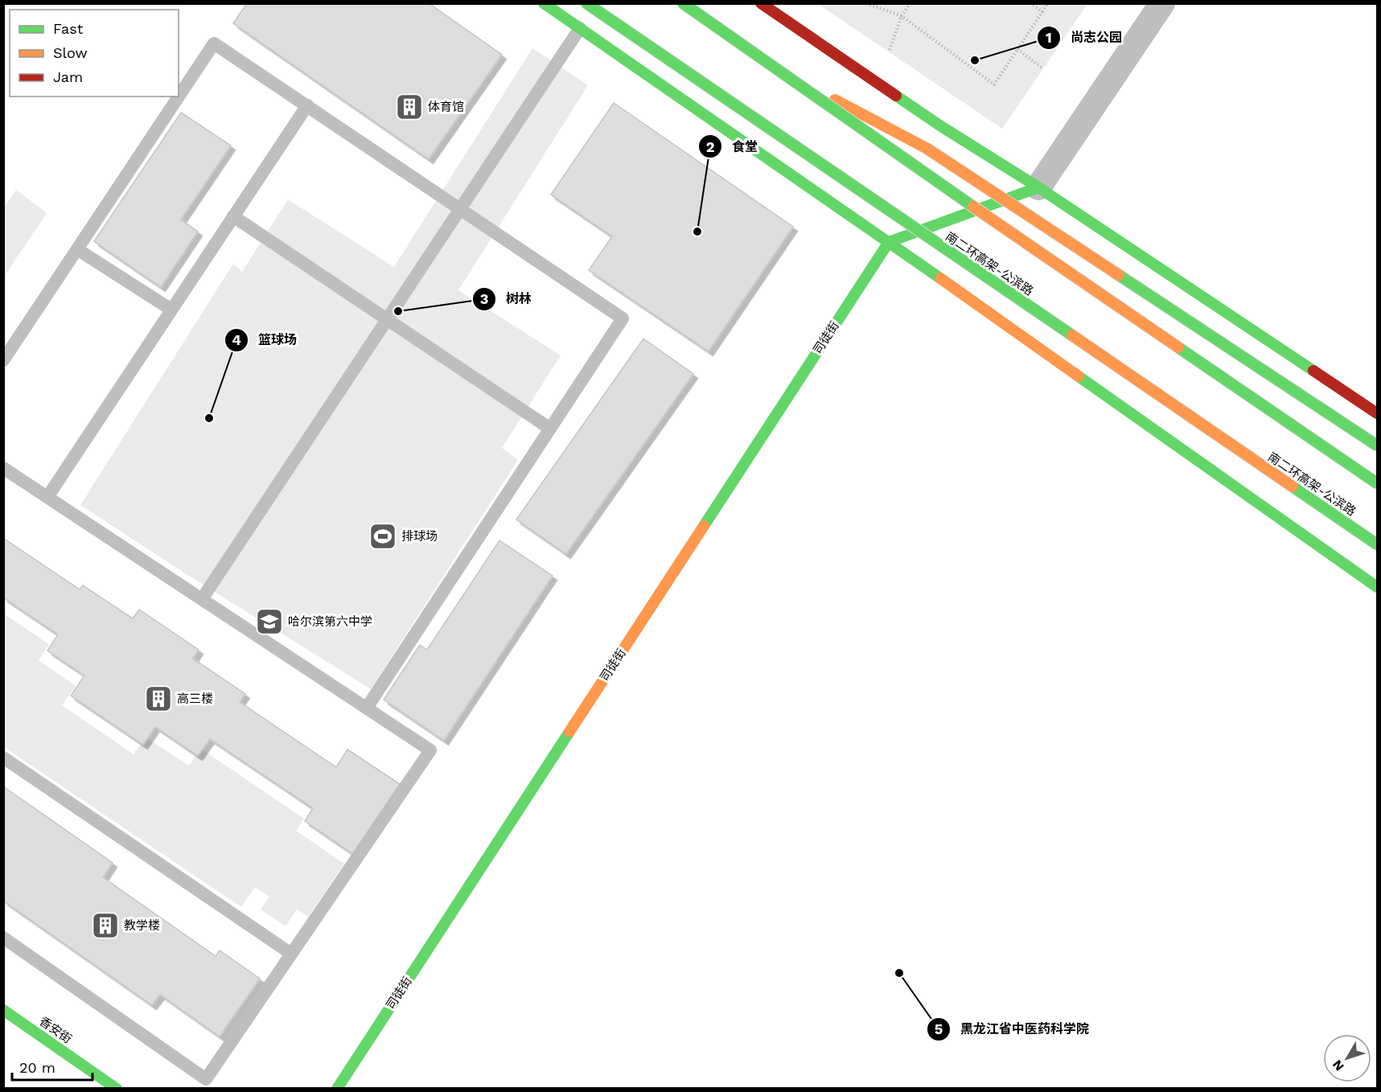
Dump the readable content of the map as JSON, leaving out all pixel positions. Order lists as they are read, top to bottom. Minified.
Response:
{"streets":{"main road":["南二环高架-公滨路","司徒街","香安街"]},"places":{"other":["尚志公园","食堂","树林","篮球场","黑龙江省中医药科学院"],"building":["体育馆","高三楼","教学楼"],"sports":["排球场"],"school or university":["哈尔滨第六中学"]},"legend":["Fast","Slow","Jam"],"scale_bar":"20 m","north":"bottom left"}
